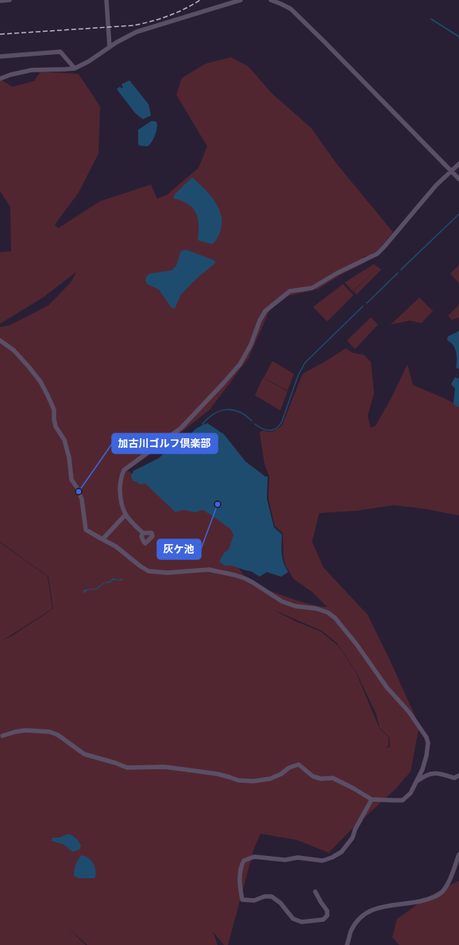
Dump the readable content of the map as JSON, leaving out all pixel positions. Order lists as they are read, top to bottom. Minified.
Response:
{"places":["加古川ゴルフ倶楽部","灰ケ池"]}
